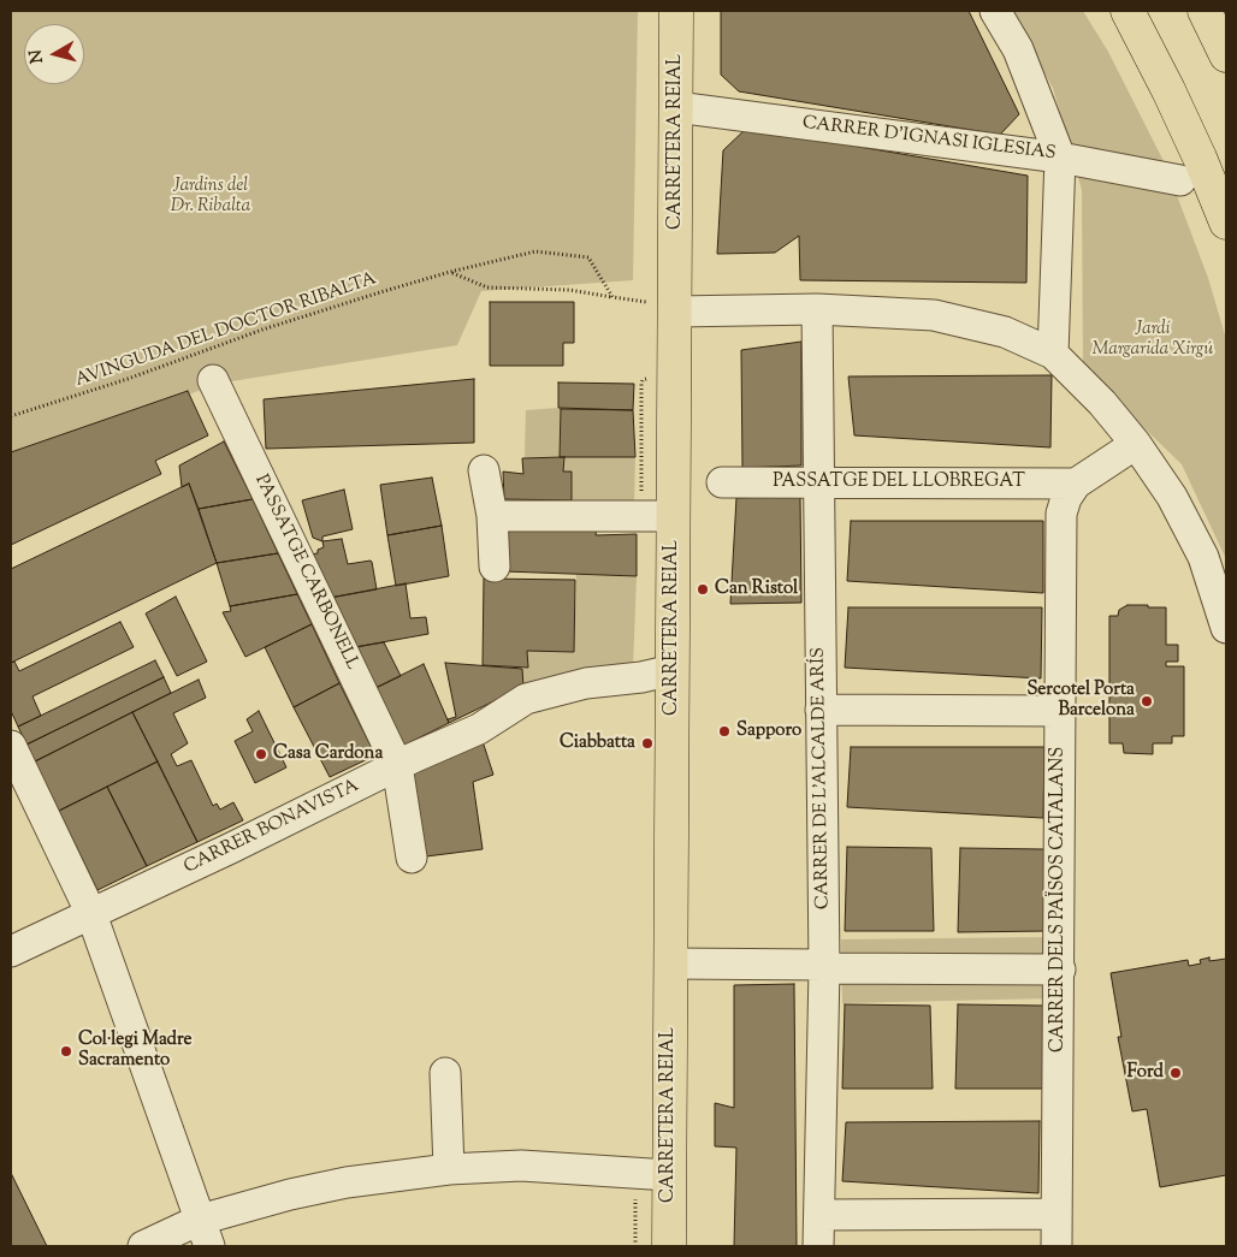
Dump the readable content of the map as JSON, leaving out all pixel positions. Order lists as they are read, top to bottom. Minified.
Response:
{"streets":{"main road":["CARRETERA REIAL"],"street":["CARRER D'IGNASI IGLESIAS","PASSATGE DEL LLOBREGAT","PASSATGE CARBONELL","CARRER DE L'ALCALDE ARÍS","CARRER BONAVISTA","CARRER DELS PAÏSOS CATALANS"],"path":["AVINGUDA DEL DOCTOR RIBALTA"]},"crossings":[["CARRER D'IGNASI IGLESIAS","CARRETERA REIAL"],["CARRETERA REIAL","CARRER BONAVISTA"],["PASSATGE DEL LLOBREGAT","CARRER DE L'ALCALDE ARÍS"],["PASSATGE DEL LLOBREGAT","CARRER DELS PAÏSOS CATALANS"],["PASSATGE CARBONELL","CARRER BONAVISTA"]],"parks":["Jardins del Dr. Ribalta","Jardí Margarida Xirgú"],"places":["Can Ristol","Sercotel Porta Barcelona","Sapporo","Ciabbatta","Casa Cardona","Col·legi Madre Sacramento","Ford"],"north":"left"}
